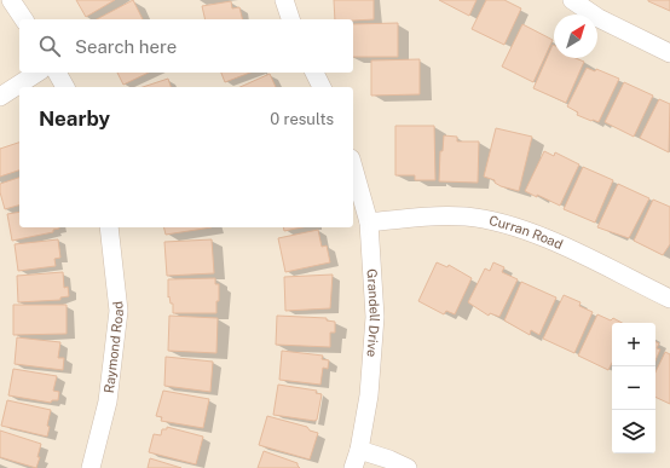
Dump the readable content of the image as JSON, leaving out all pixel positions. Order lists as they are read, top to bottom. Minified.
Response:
{"streets":{"street":["Curran Road","Grandell Drive","Raymond Road"]},"crossings":[["Curran Road","Grandell Drive"]],"north":"top right","page":{"search":"Search here","heading":["Nearby","0 results"],"map_buttons":["+","−"]}}
